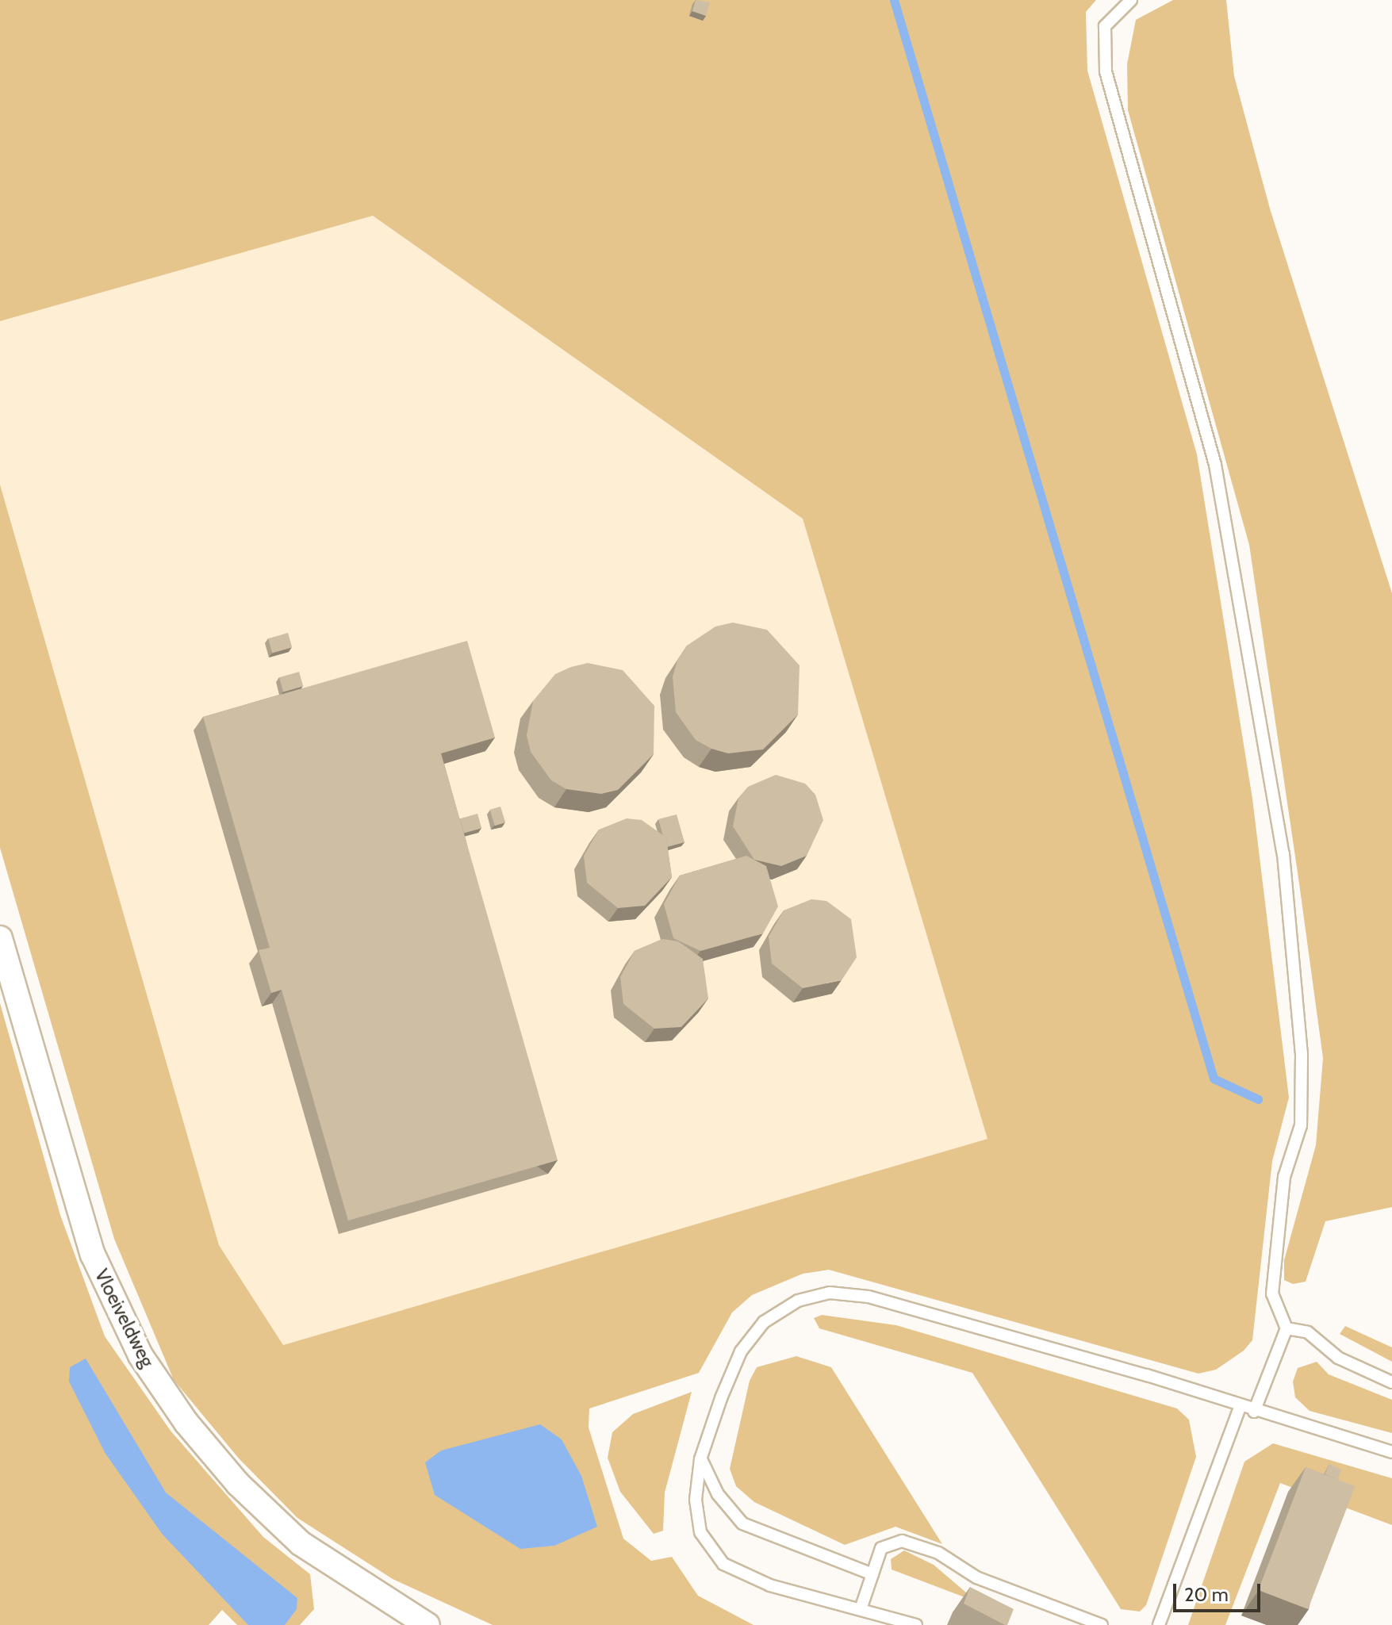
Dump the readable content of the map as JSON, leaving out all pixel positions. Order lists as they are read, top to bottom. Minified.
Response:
{"streets":{"street":["Vloeiveldweg"]},"scale_bar":"20 m"}
